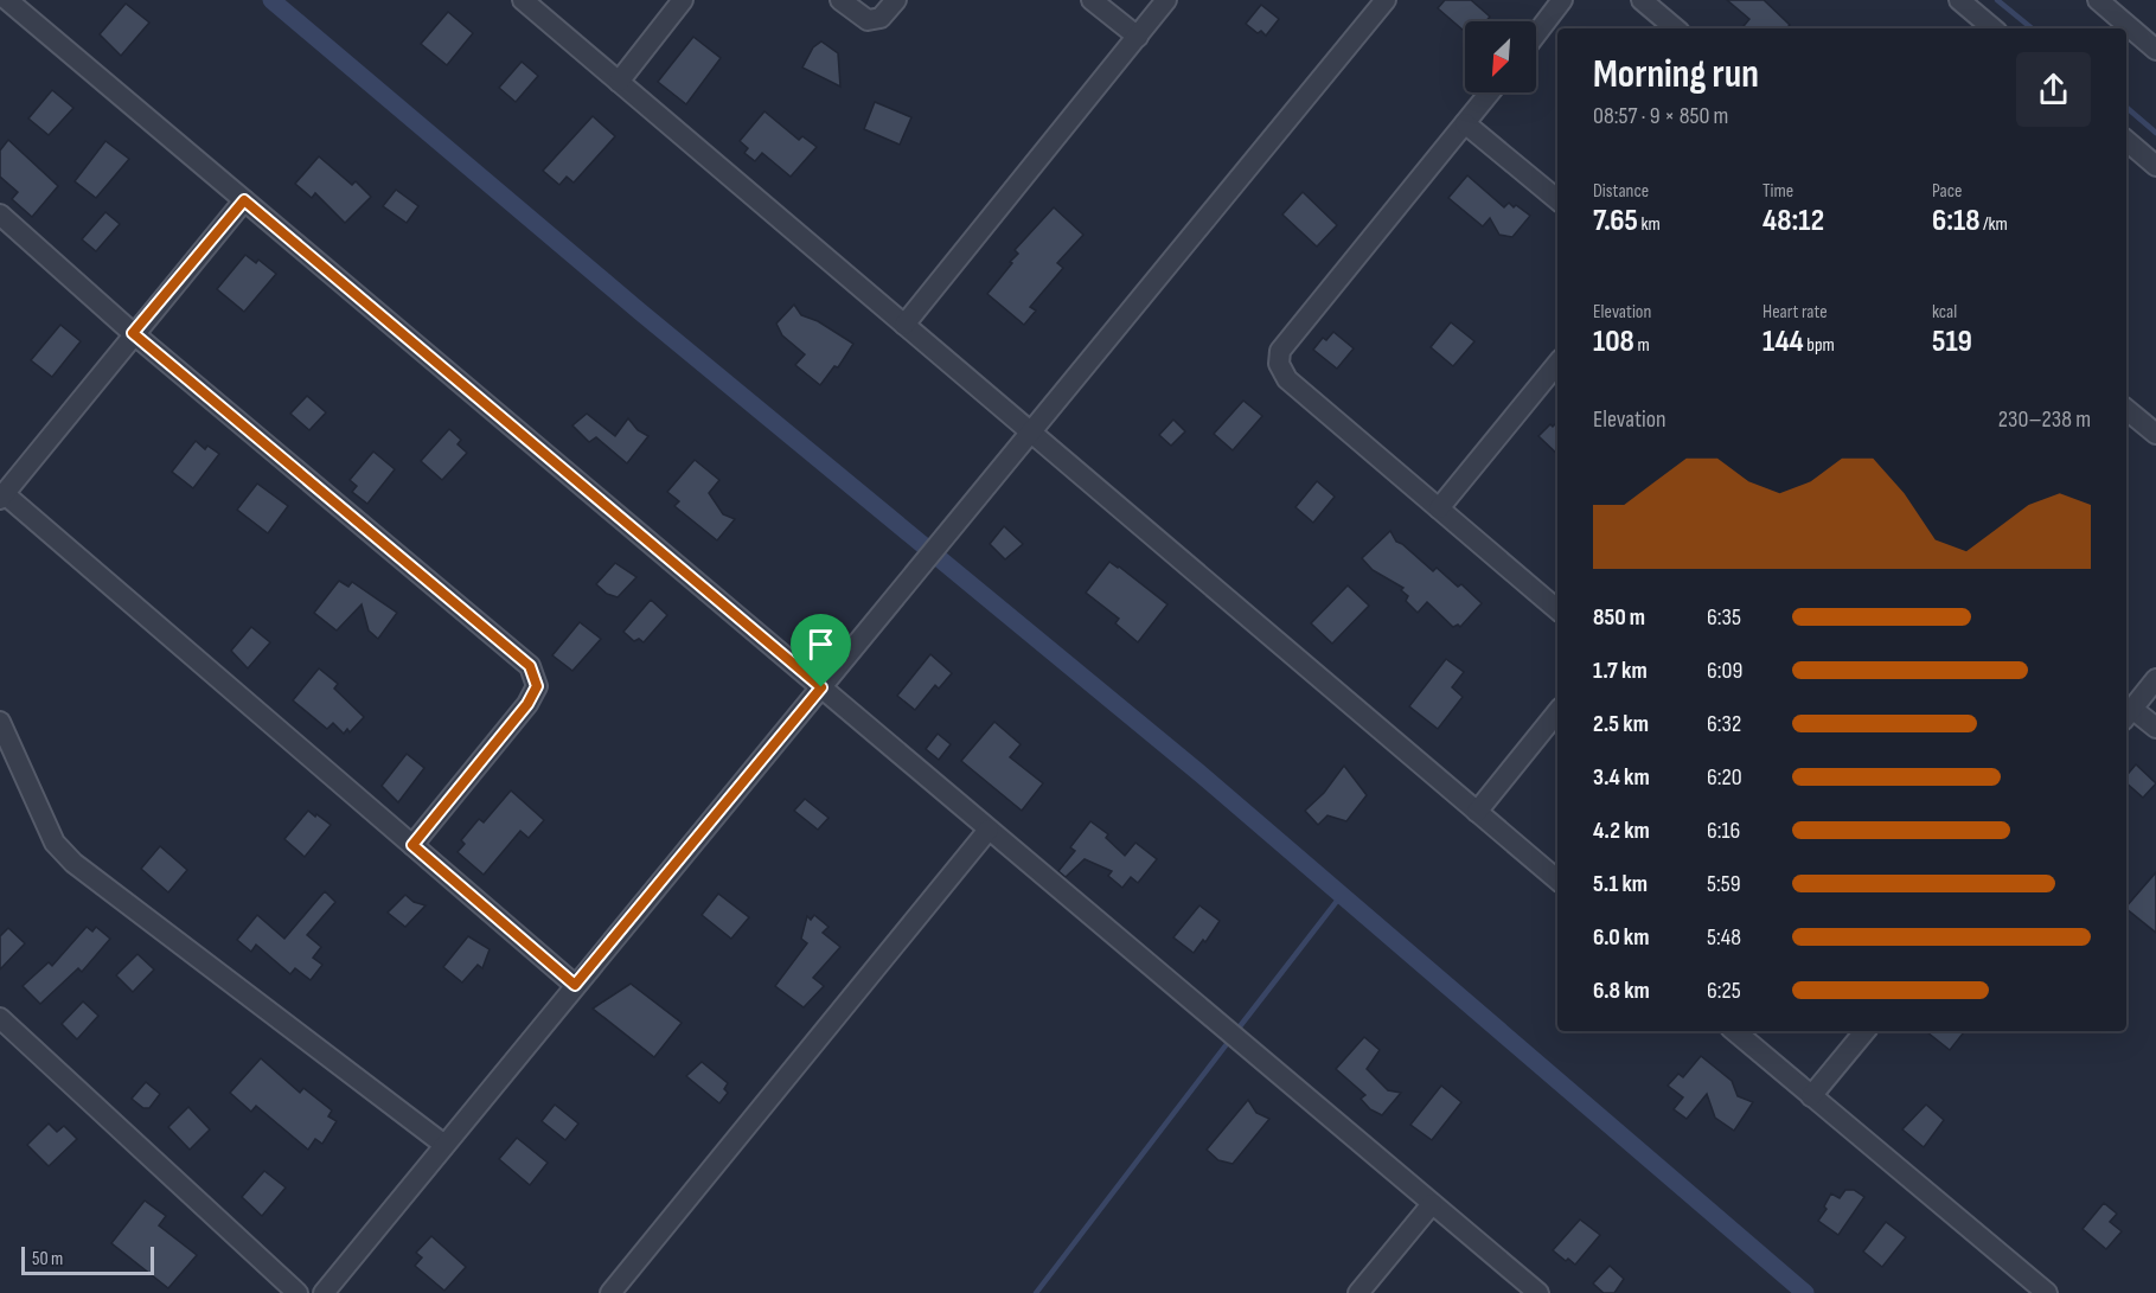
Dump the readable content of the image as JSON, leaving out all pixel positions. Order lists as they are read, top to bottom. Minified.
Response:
{"scale_bar":"50 m","north":"bottom left","page":{"heading":["Morning run","08:57 · 9 × 850 m"],"stats":[["Distance","7.65 km"],["Time","48:12"],["Pace","6:18 /km"],["Elevation","108 m"],["Heart rate","144 bpm"],["kcal","519"]],"chart":["Elevation","230–238 m"],"list":[{"name":"850 m","note":"6:35"},{"name":"1.7 km","note":"6:09"},{"name":"2.5 km","note":"6:32"},{"name":"3.4 km","note":"6:20"},{"name":"4.2 km","note":"6:16"},{"name":"5.1 km","note":"5:59"},{"name":"6.0 km","note":"5:48"},{"name":"6.8 km","note":"6:25"}],"scale":"50 m"}}
